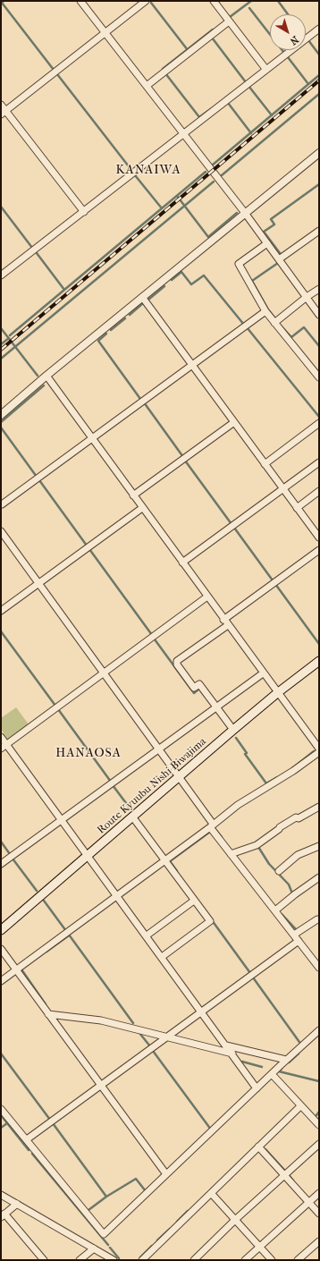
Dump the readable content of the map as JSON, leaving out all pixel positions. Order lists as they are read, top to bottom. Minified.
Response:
{"streets":{"main road":["Route Kyuubu-Nishi-Biwajima"]},"districts":["KANAIWA","HANAOSA"],"north":"bottom right"}
